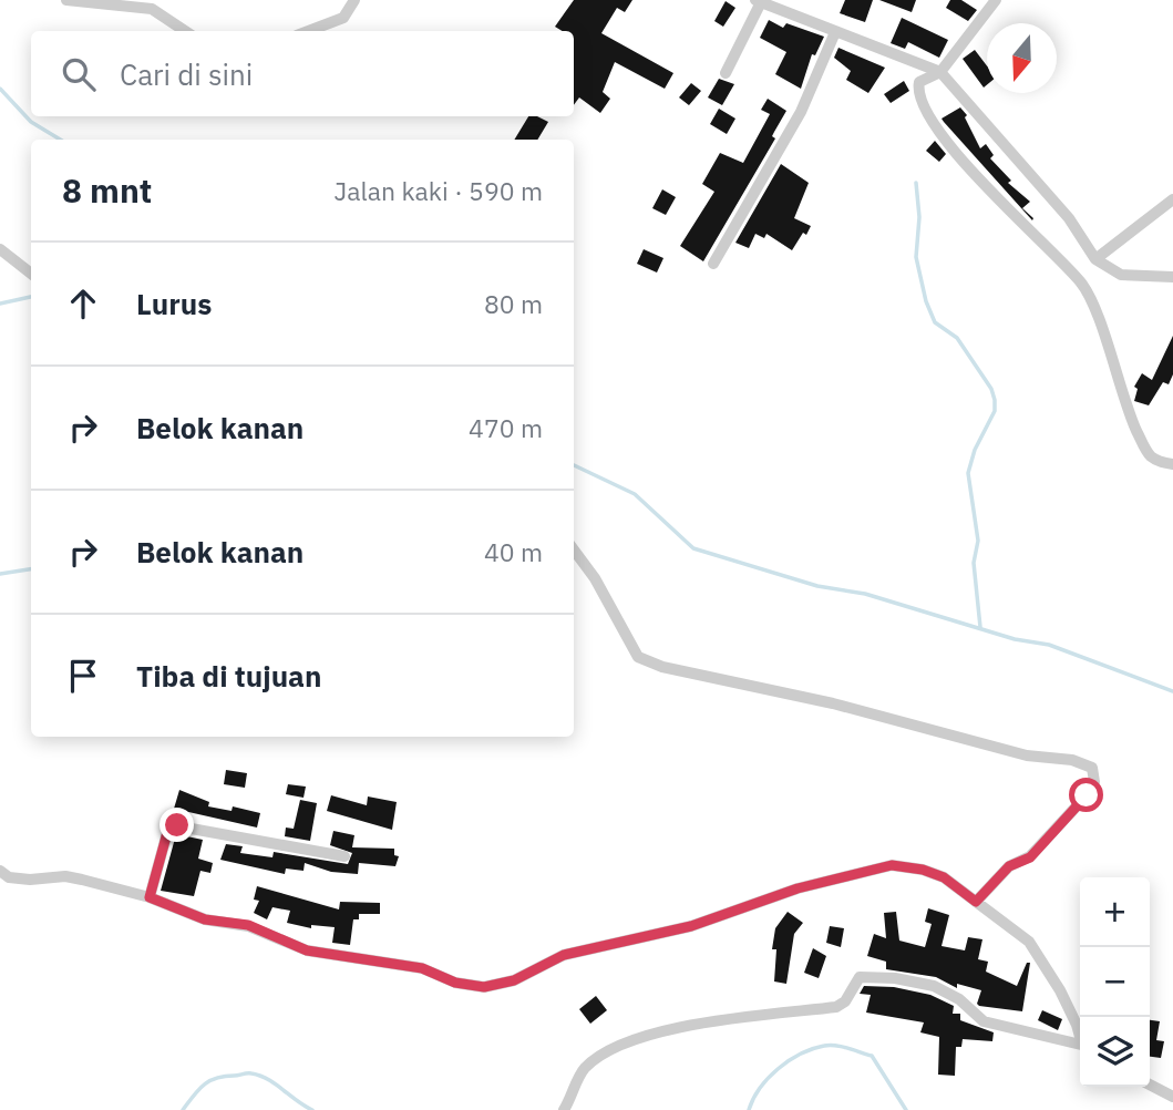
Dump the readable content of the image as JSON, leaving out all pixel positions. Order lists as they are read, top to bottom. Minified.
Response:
{"north":"bottom","page":{"search":"Cari di sini","heading":["8 mnt","Jalan kaki · 590 m"],"list":[["Lurus","80 m"],["Belok kanan","470 m"],["Belok kanan","40 m"],"Tiba di tujuan"],"map_buttons":["+","−"]}}
